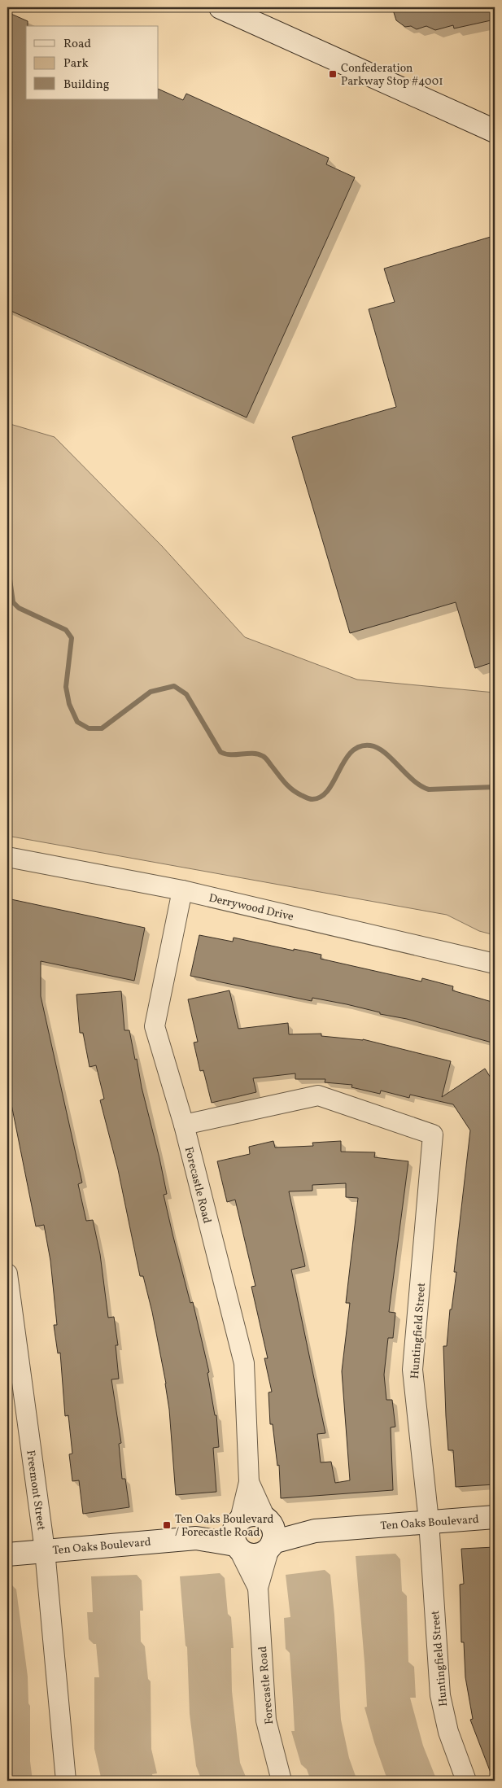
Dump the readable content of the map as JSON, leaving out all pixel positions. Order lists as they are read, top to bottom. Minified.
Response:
{"streets":{"street":["Derrywood Drive","Forecastle Road","Huntingfield Street","Freemont Street","Ten Oaks Boulevard"]},"crossings":[["Derrywood Drive","Forecastle Road"],["Forecastle Road","Huntingfield Street"],["Forecastle Road","Ten Oaks Boulevard"],["Huntingfield Street","Ten Oaks Boulevard"],["Freemont Street","Ten Oaks Boulevard"]],"places":{"transit":["Confederation Parkway Stop #4001","Ten Oaks Boulevard / Forecastle Road"]},"legend":["Road","Park","Building"]}
